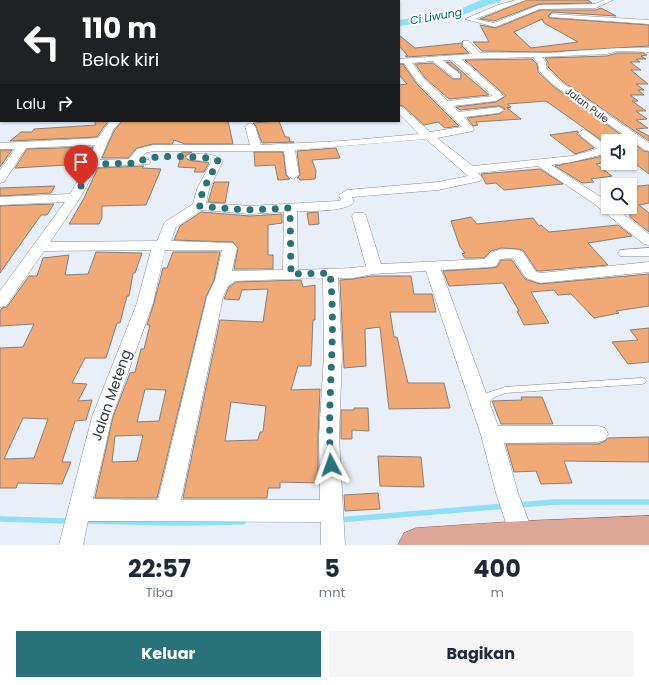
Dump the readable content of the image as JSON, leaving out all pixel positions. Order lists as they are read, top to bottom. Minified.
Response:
{"streets":{"street":["Jalan Pule","Jalan Meteng"]},"water":["Ci Liwung"],"page":{"turn":["110 m","Belok kiri"],"then":"Lalu","eta":["22:57","Tiba","5","mnt","400","m"],"buttons":["Keluar","Bagikan"]}}
